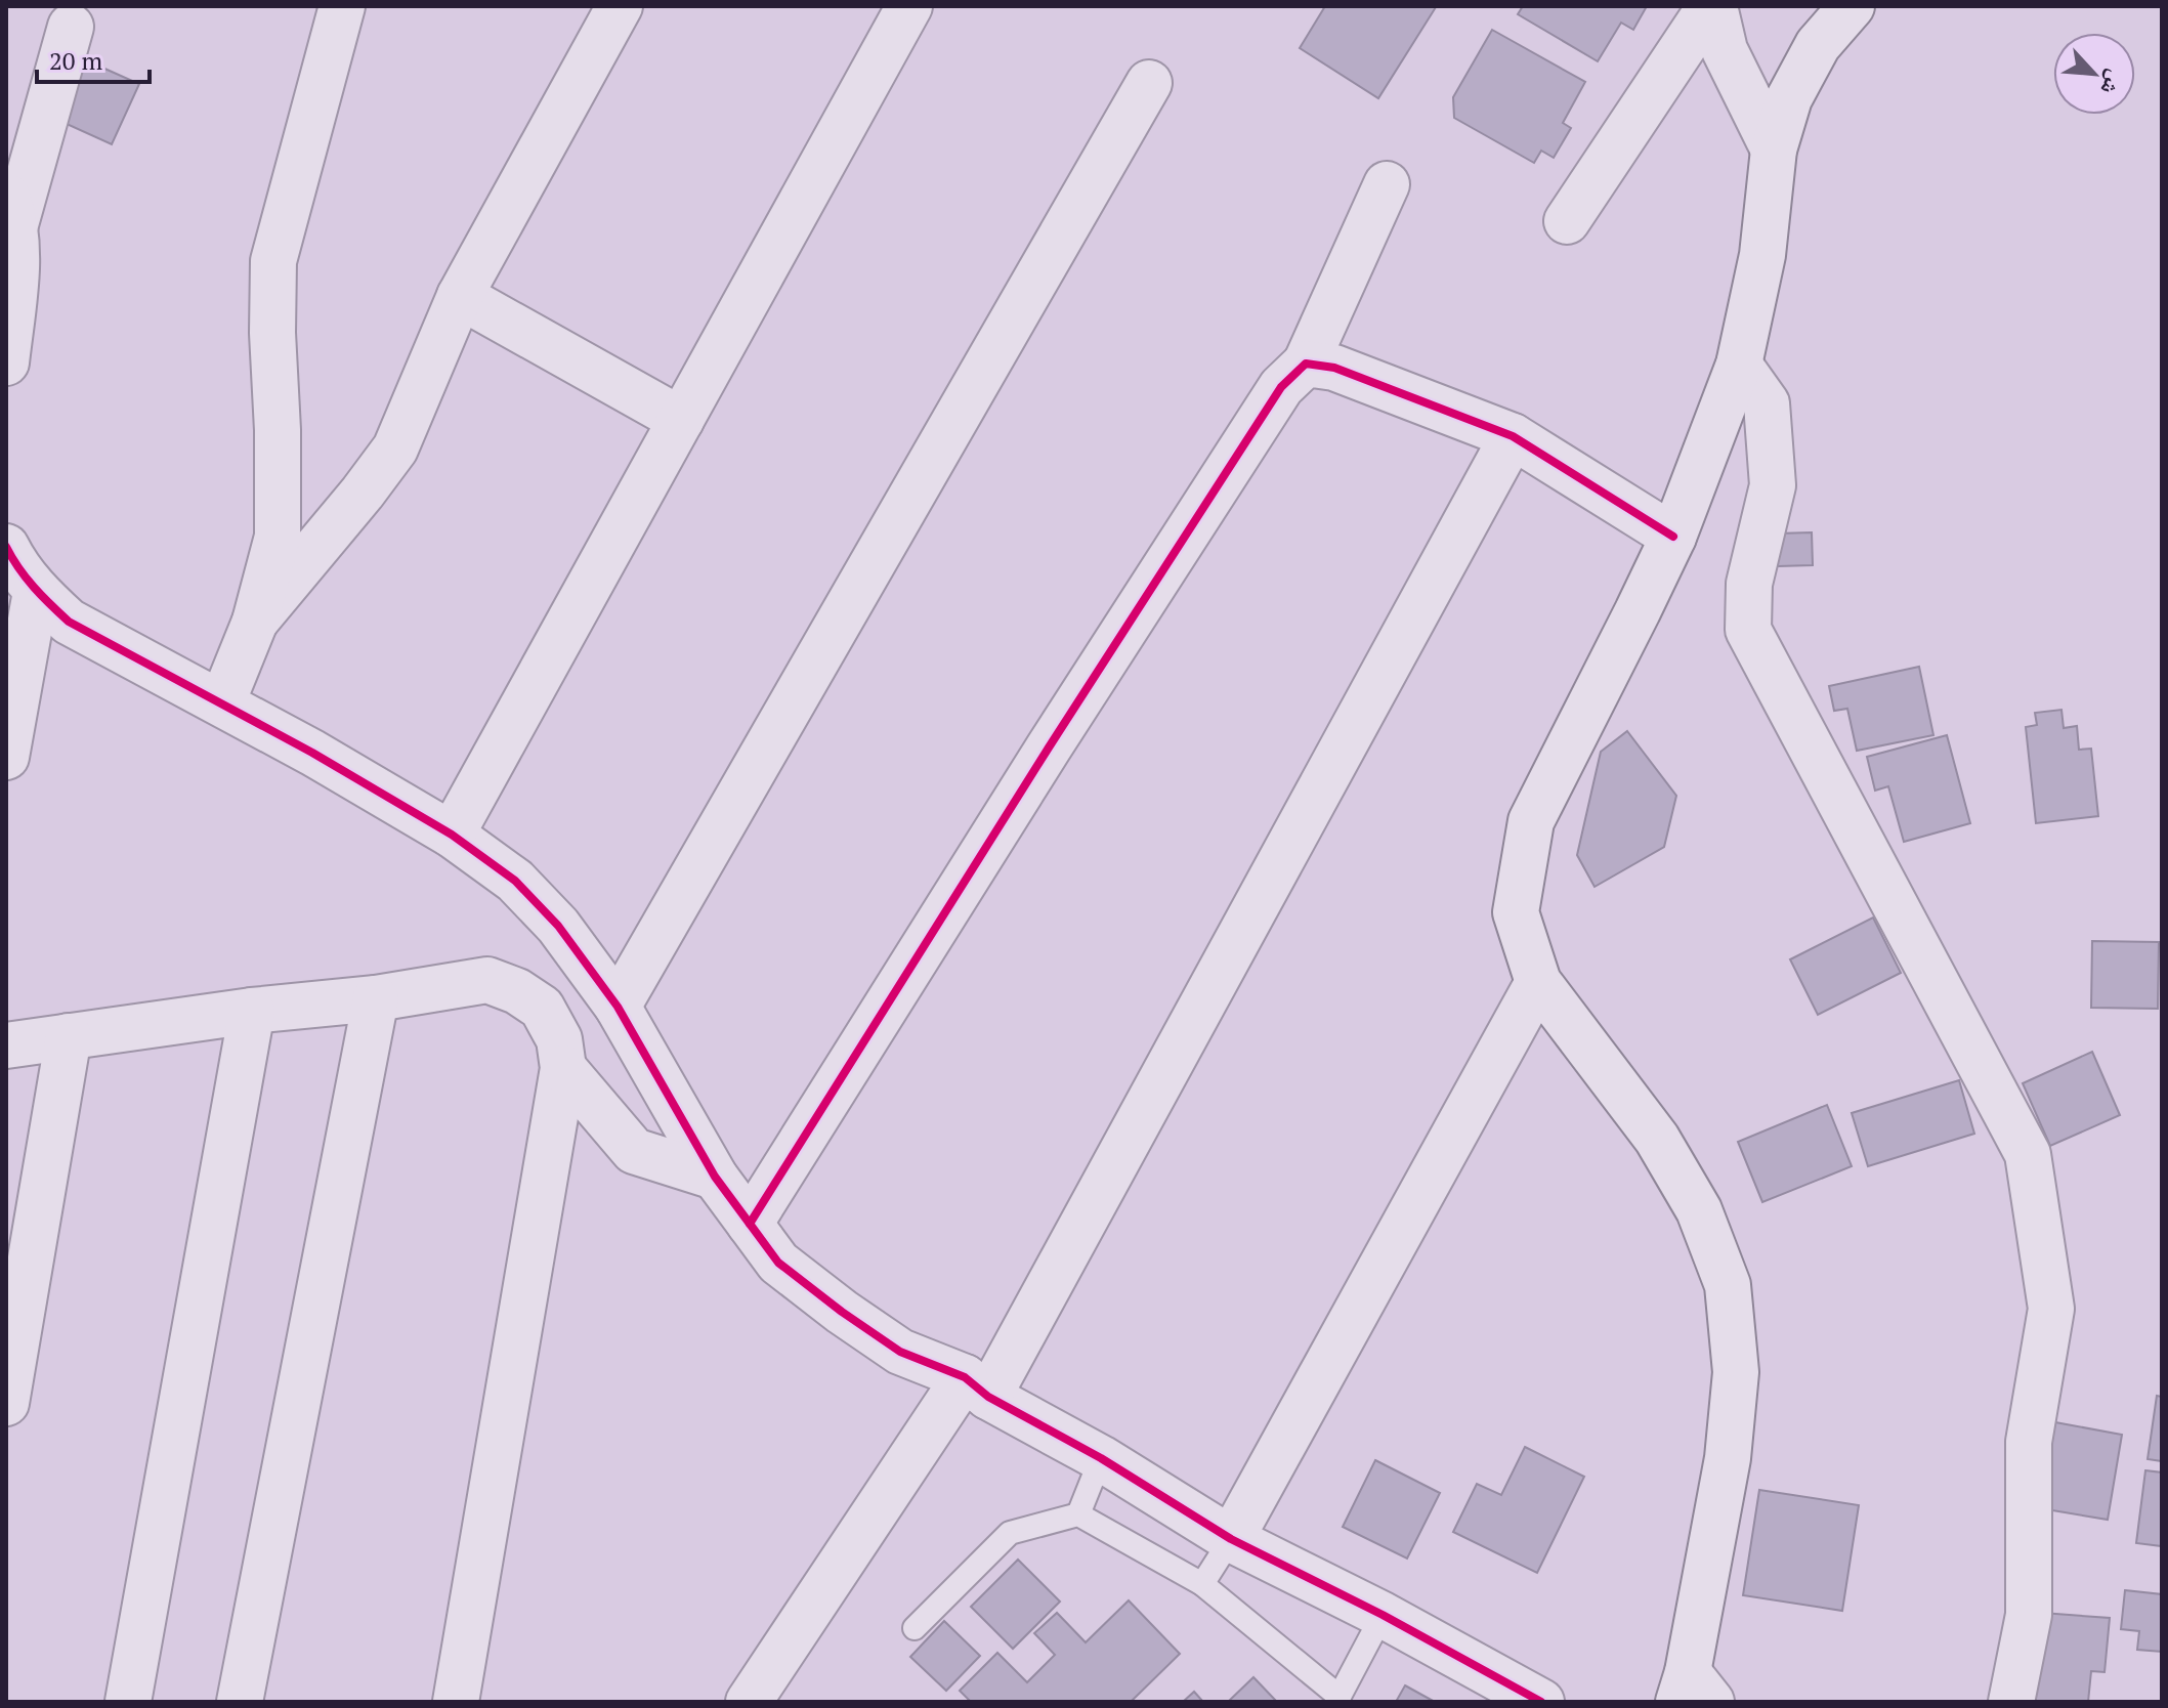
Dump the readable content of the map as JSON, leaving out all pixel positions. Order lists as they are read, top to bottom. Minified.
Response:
{"scale_bar":"20 m","north":"bottom right"}
